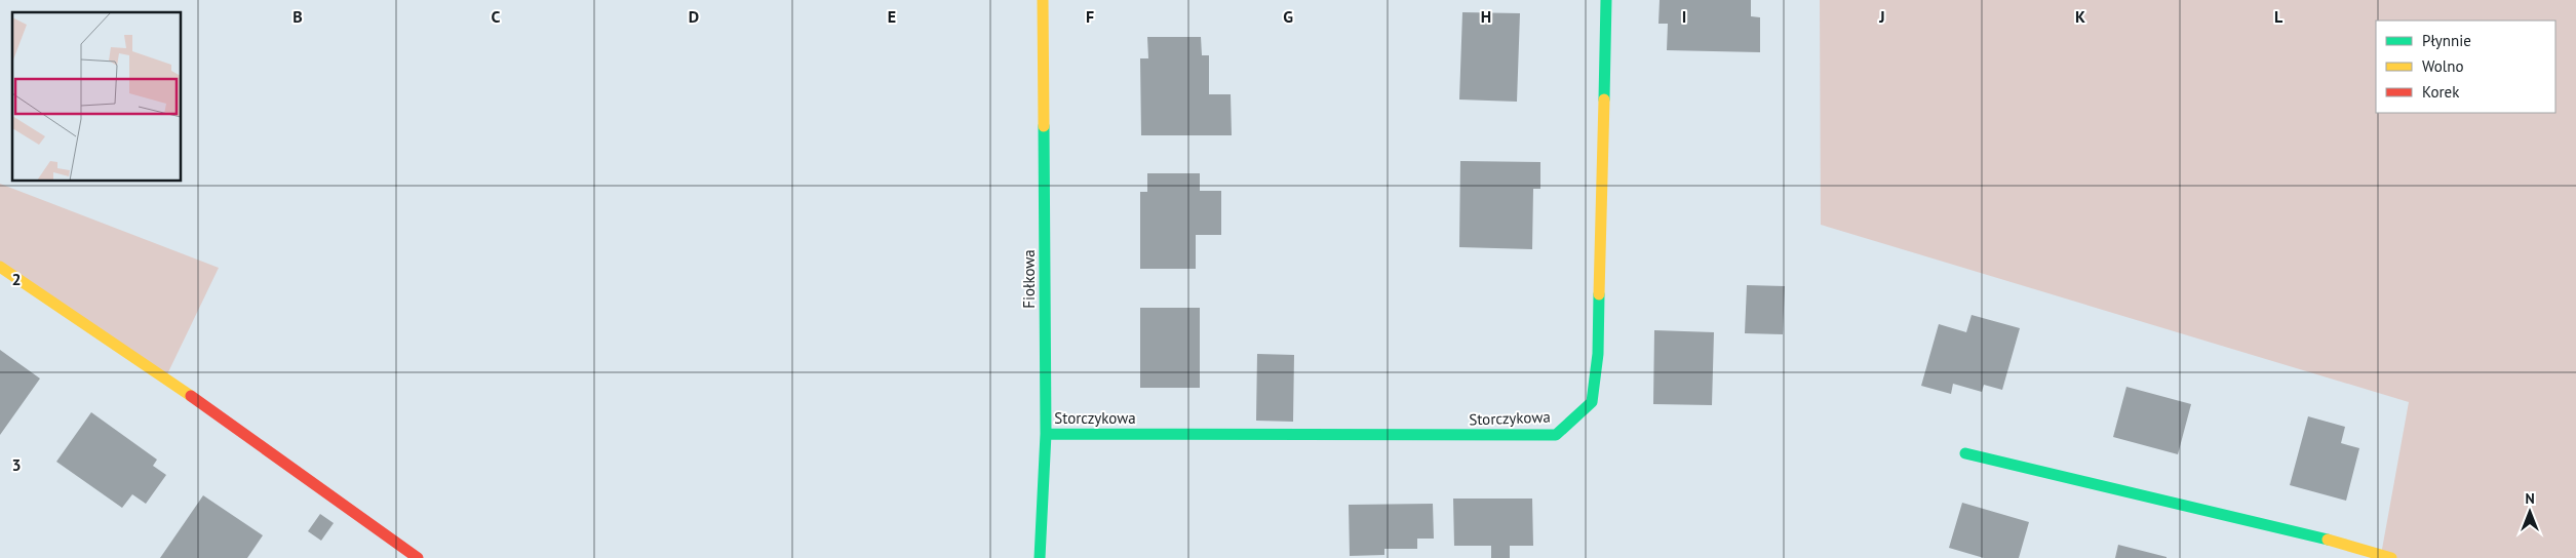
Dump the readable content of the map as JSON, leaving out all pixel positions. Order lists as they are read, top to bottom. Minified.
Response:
{"streets":{"street":["Fiołkowa","Storczykowa"]},"crossings":[["Fiołkowa","Storczykowa"]],"legend":["Płynnie","Wolno","Korek"],"north":"top","grid":{"columns":["B","C","D","E","F","G","H","I","J","K","L"],"rows":["2","3"]}}
